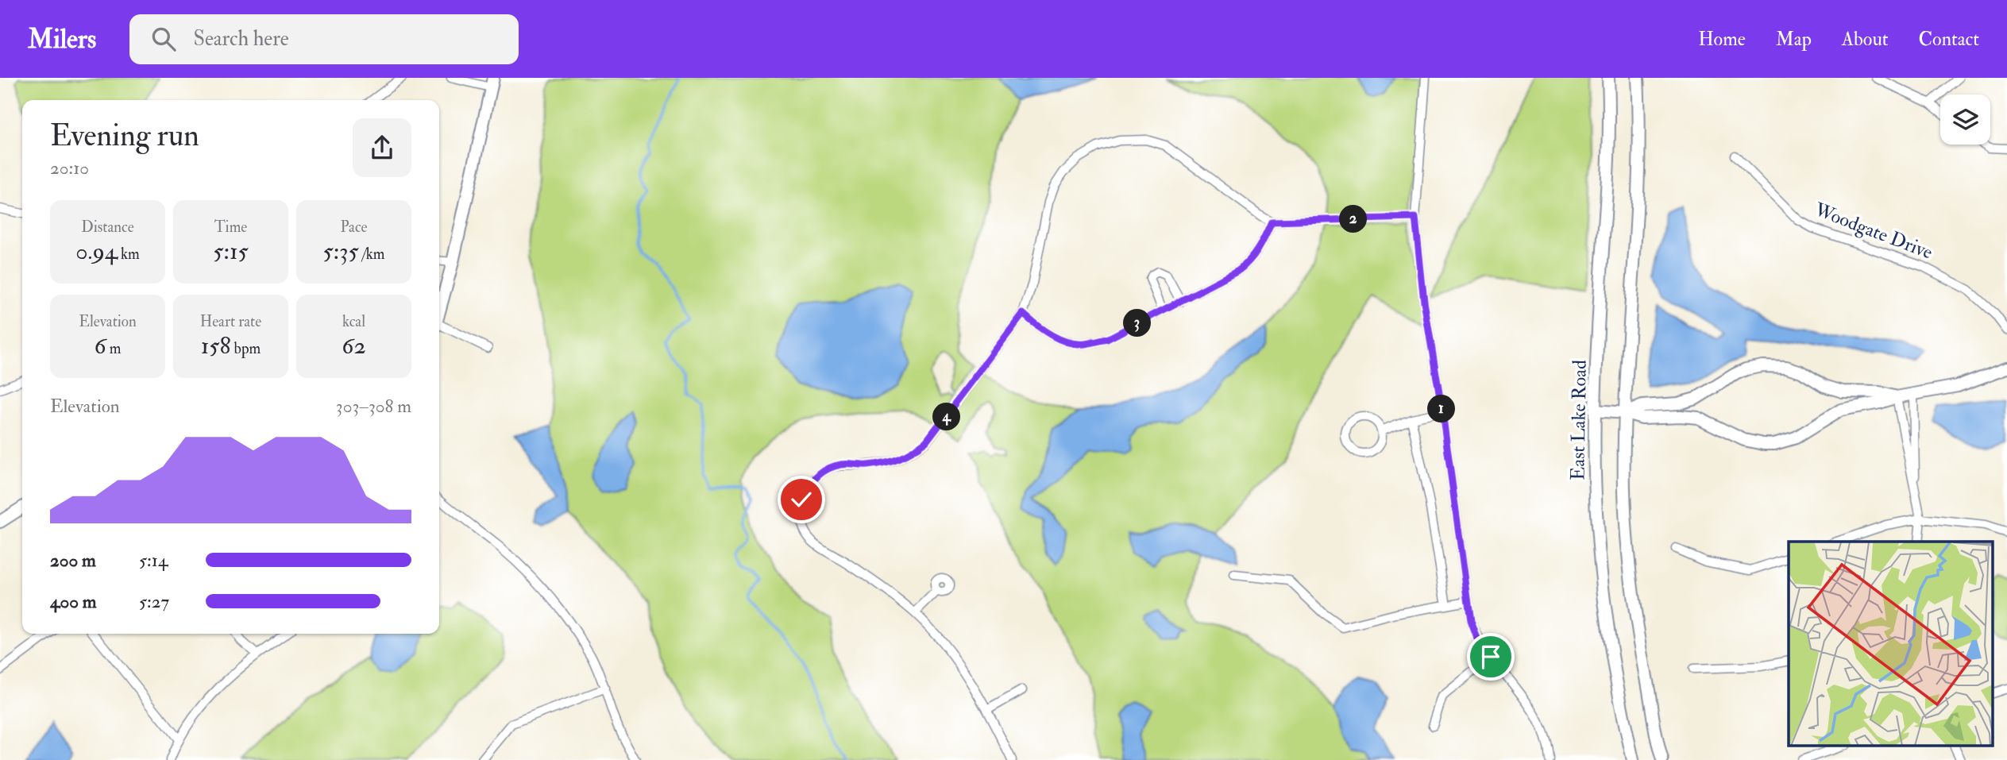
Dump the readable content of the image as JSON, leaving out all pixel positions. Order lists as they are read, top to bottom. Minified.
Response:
{"streets":{"main road":["East Lake Road"],"street":["Woodgate Drive"]},"page":{"header":"Milers","search":"Search here","nav":["Home","Map","About","Contact"],"heading":["Evening run","20:10"],"stats":[["Distance","0.94 km"],["Time","5:15"],["Pace","5:35 /km"],["Elevation","6 m"],["Heart rate","158 bpm"],["kcal","62"]],"pins":["2","3","1","4"],"chart":["Elevation","303–308 m"],"list":[{"name":"200 m","note":"5:14"},{"name":"400 m","note":"5:27"}]}}
